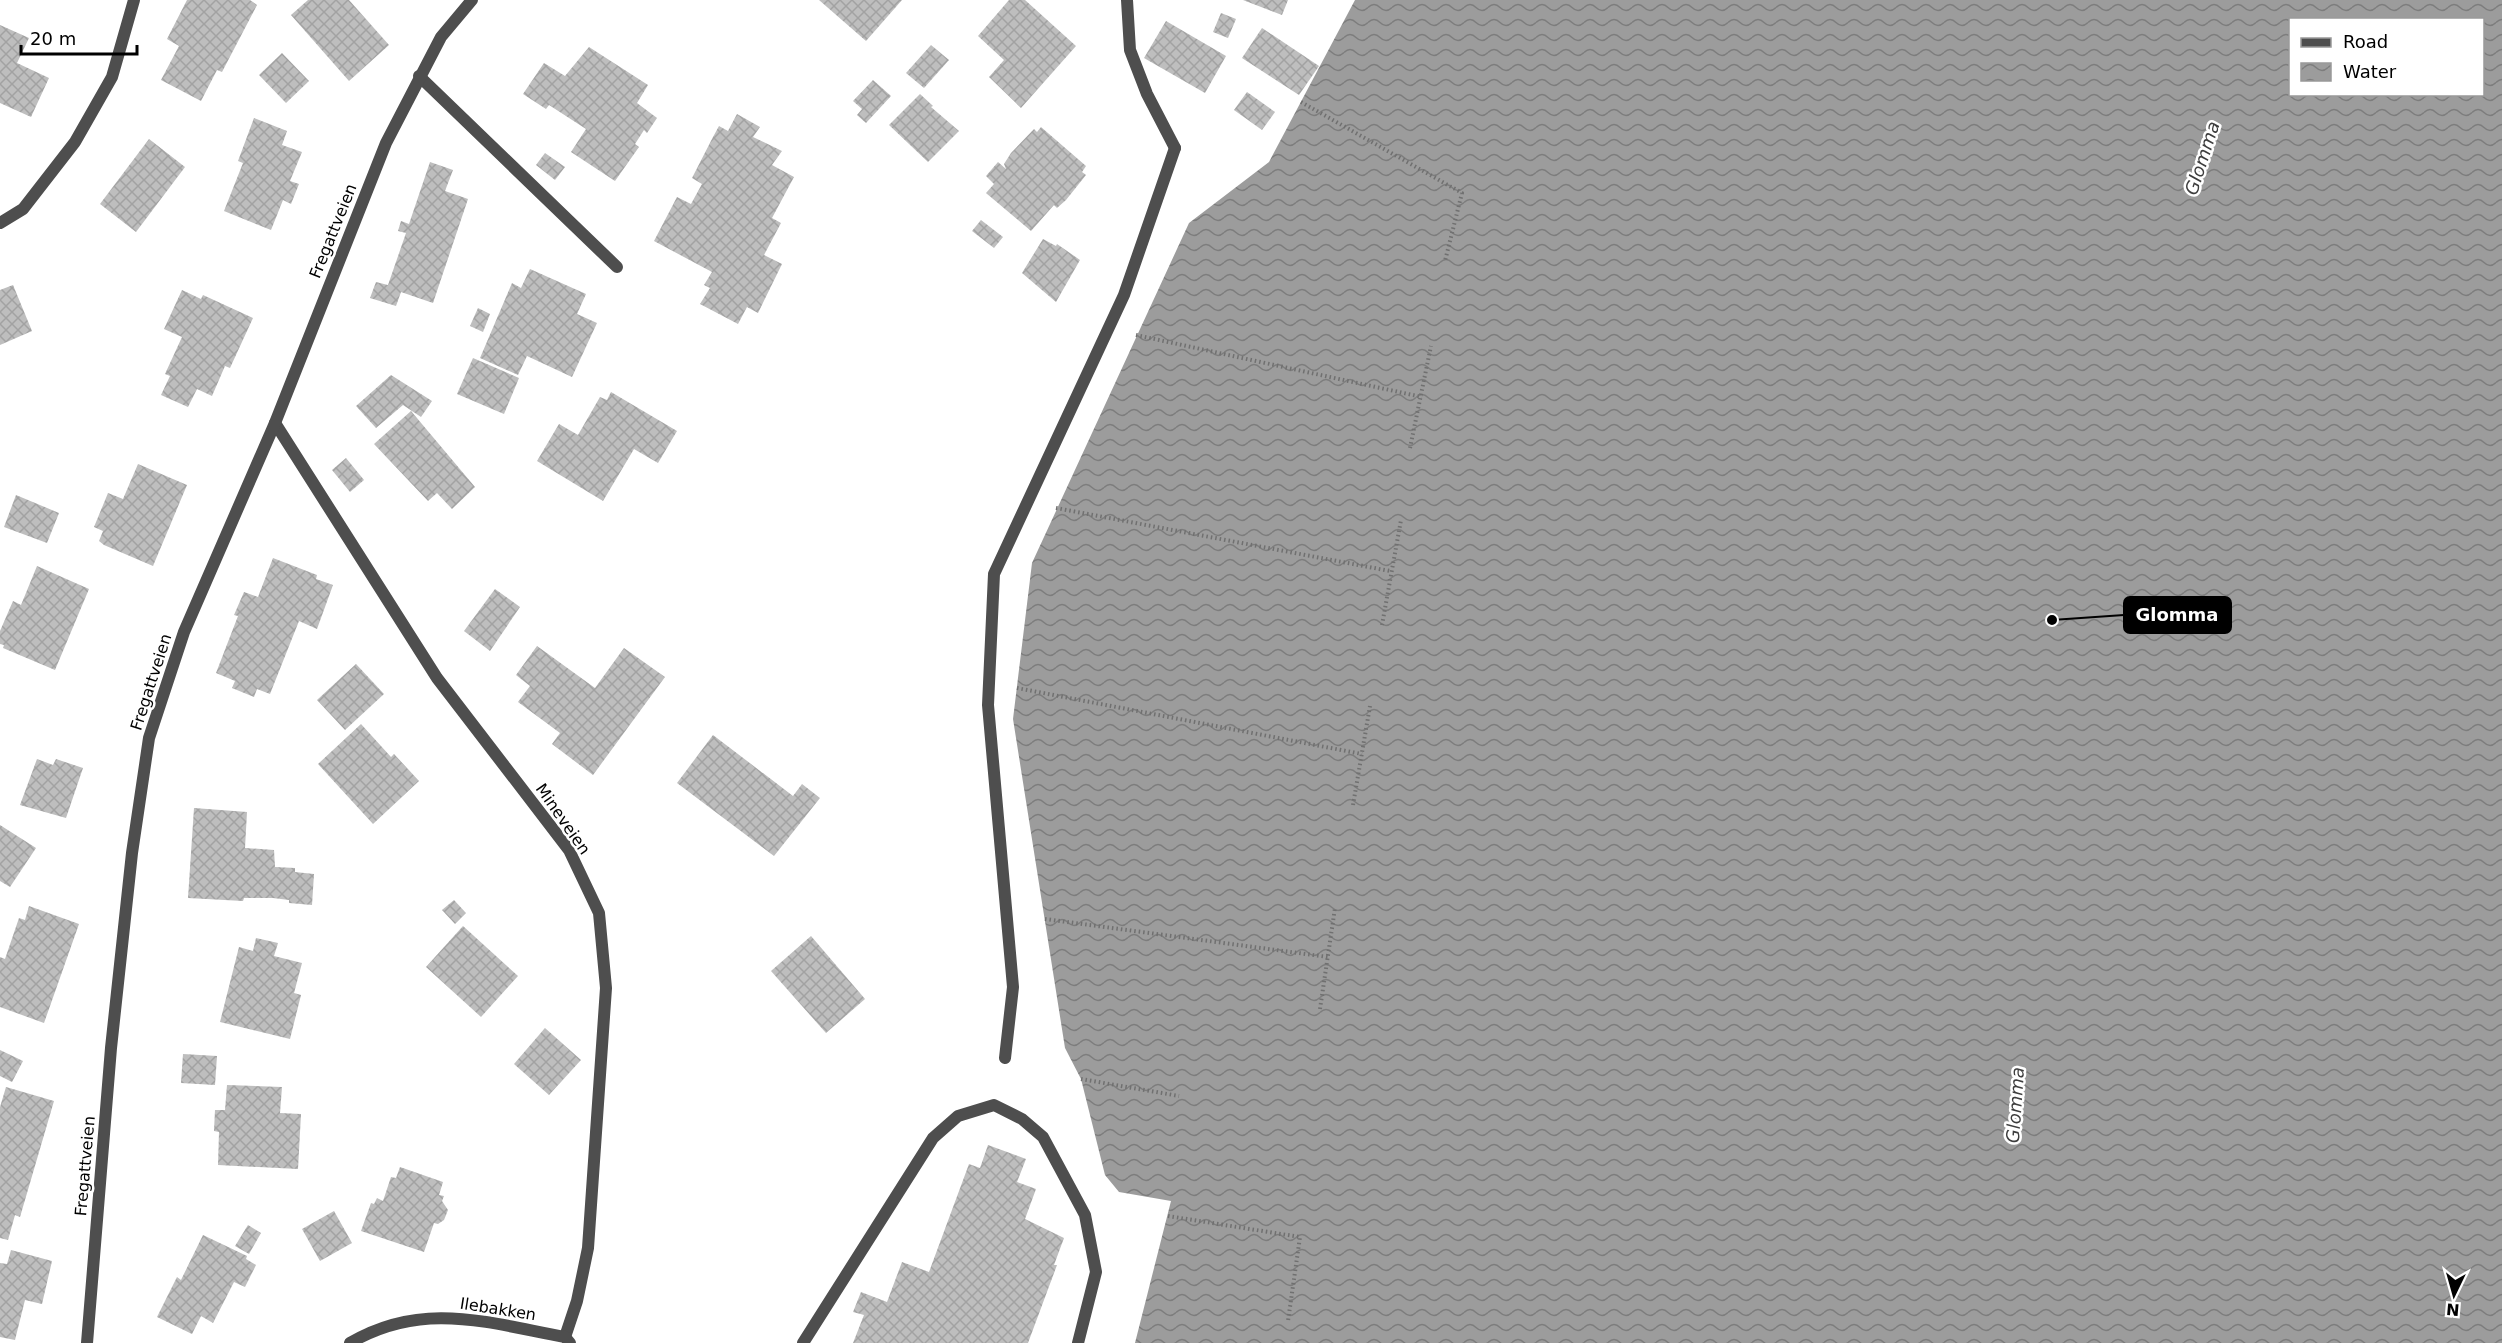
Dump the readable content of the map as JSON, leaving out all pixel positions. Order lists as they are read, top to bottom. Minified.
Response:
{"streets":{"street":["Fregattveien","Mineveien","Ilebakken"]},"crossings":[["Fregattveien","Mineveien"],["Mineveien","Ilebakken"]],"water":["Glomma"],"places":["Glomma"],"legend":["Road","Water"],"scale_bar":"20 m","north":"bottom"}
